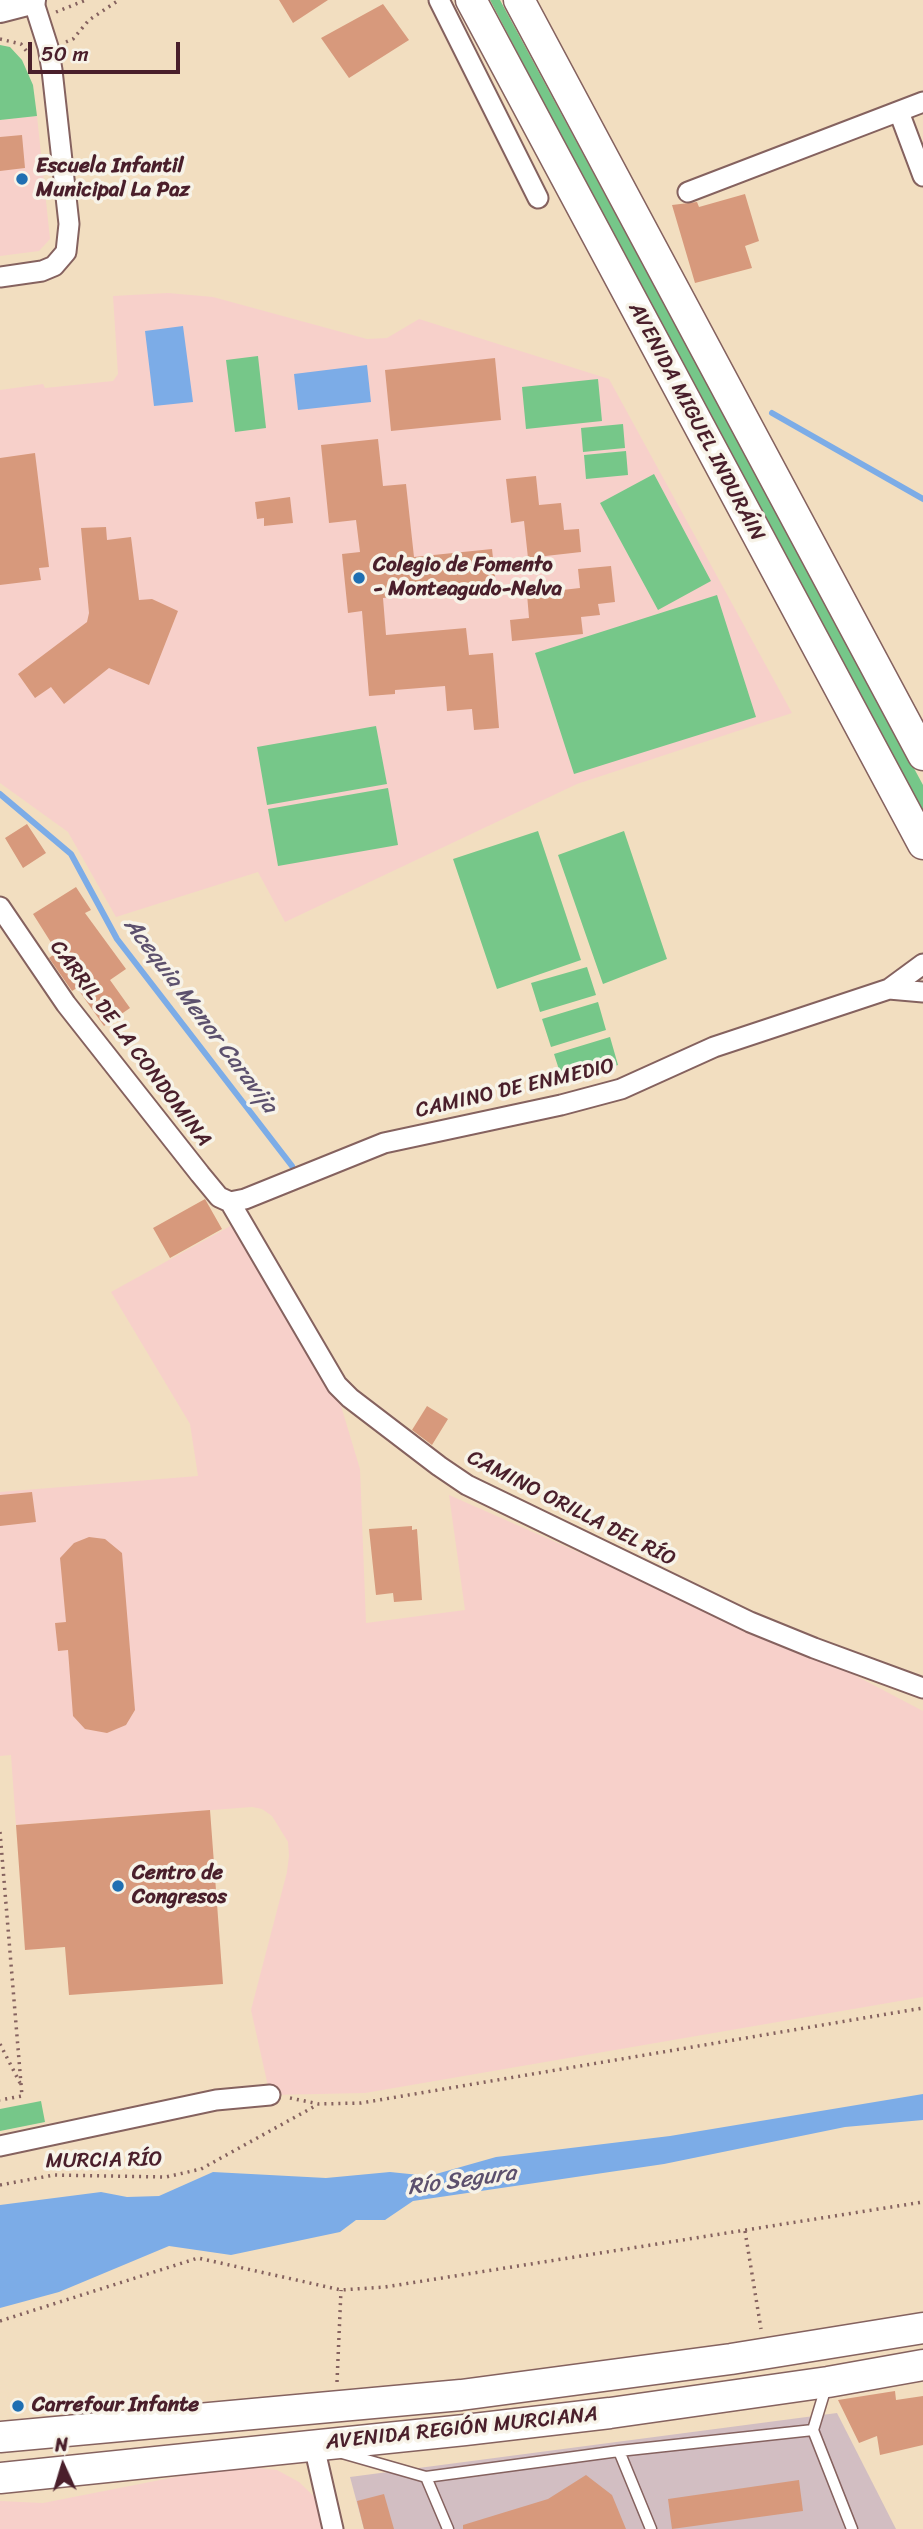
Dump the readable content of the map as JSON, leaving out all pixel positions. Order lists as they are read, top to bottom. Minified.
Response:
{"streets":{"main road":["AVENIDA MIGUEL INDURÁIN","AVENIDA REGIÓN MURCIANA"],"street":["CARRIL DE LA CONDOMINA","CAMINO DE ENMEDIO","CAMINO ORILLA DEL RÍO"],"path":["MURCIA RÍO"]},"crossings":[["CARRIL DE LA CONDOMINA","CAMINO DE ENMEDIO"],["CARRIL DE LA CONDOMINA","CAMINO ORILLA DEL RÍO"],["CAMINO DE ENMEDIO","CAMINO ORILLA DEL RÍO"]],"water":["Acequia Menor Caravija","Río Segura"],"places":["Escuela Infantil Municipal La Paz","Colegio de Fomento - Monteagudo-Nelva","Centro de Congresos","Carrefour Infante"],"scale_bar":"50 m","north":"top"}
